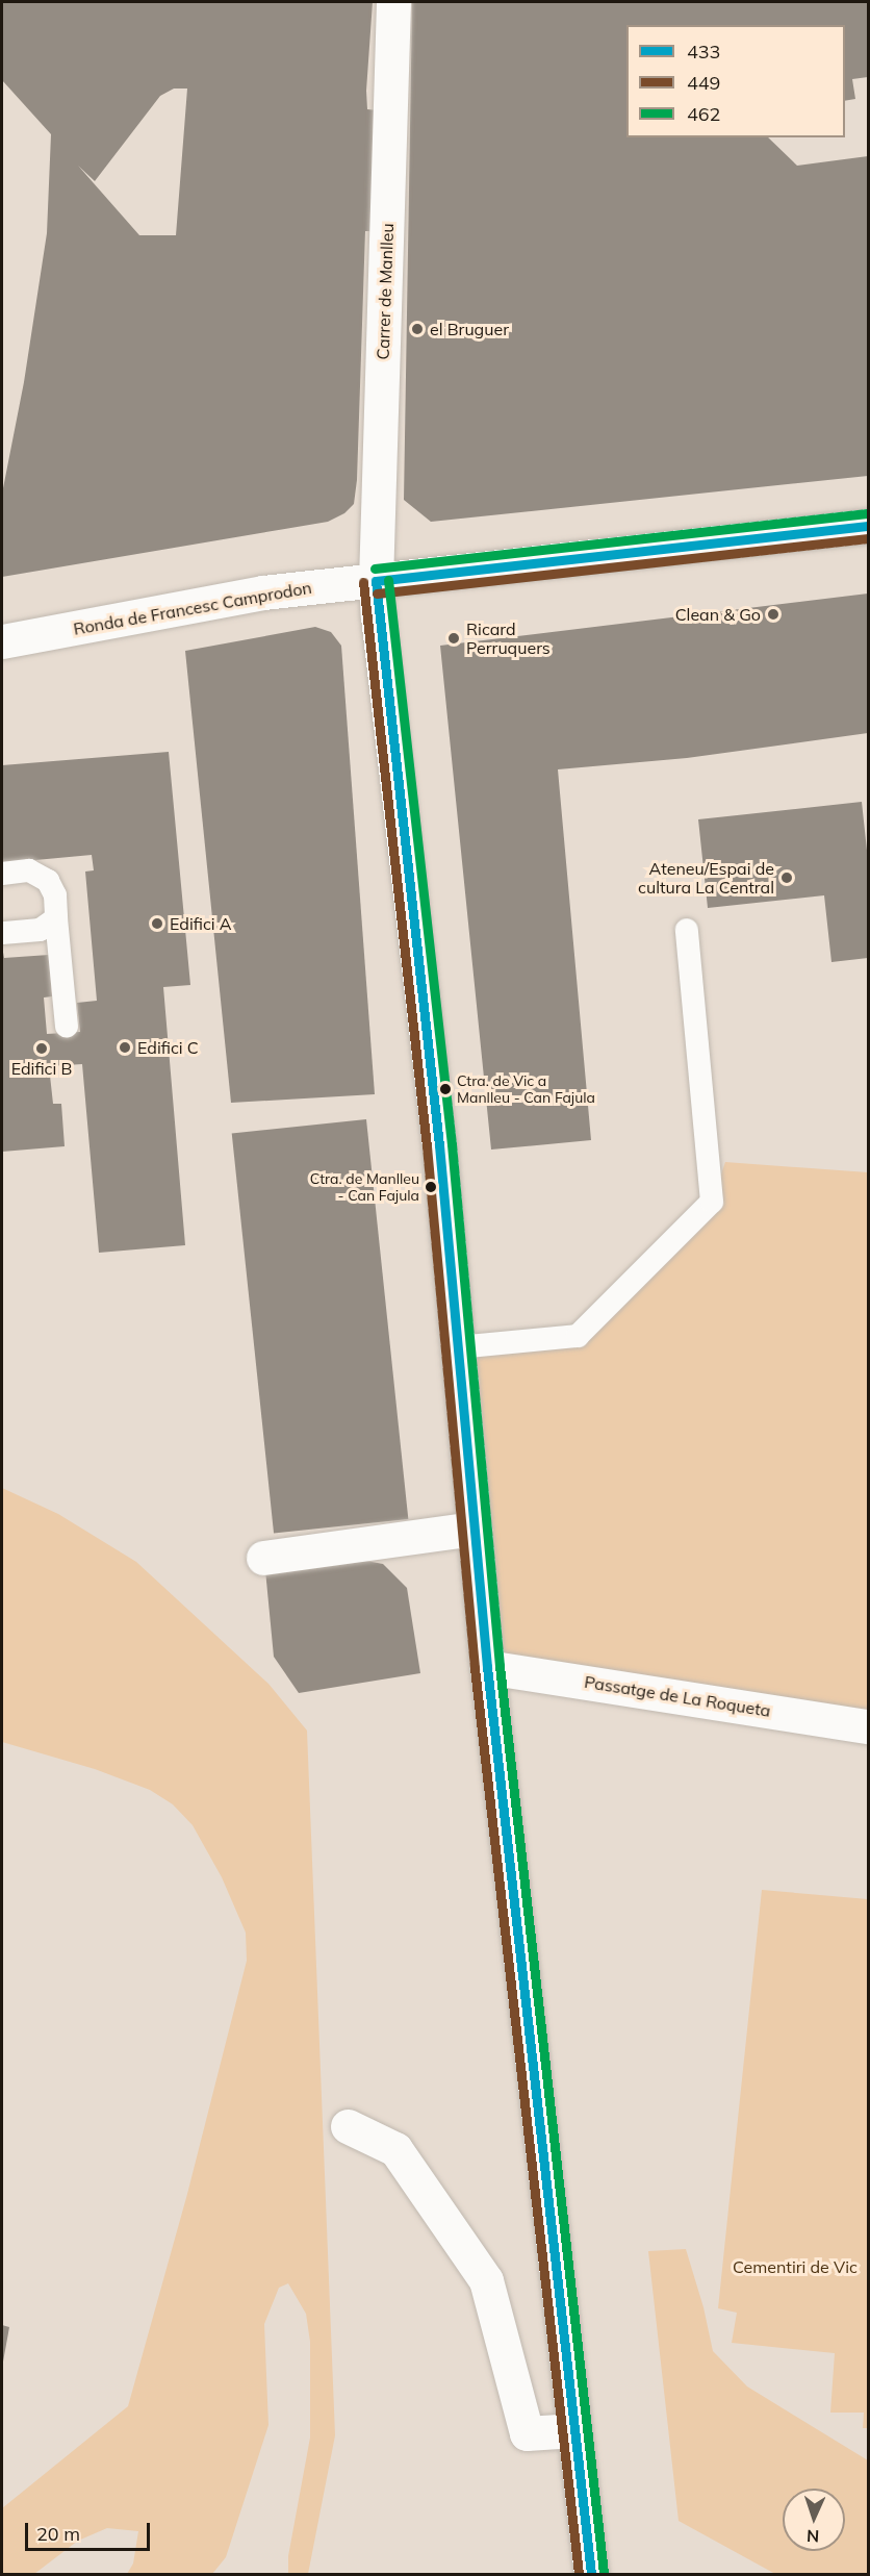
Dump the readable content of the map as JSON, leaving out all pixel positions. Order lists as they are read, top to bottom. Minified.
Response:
{"streets":{"street":["Carrer de Manlleu","Ronda de Francesc Camprodon","Passatge de La Roqueta"]},"crossings":[["Carrer de Manlleu","Ronda de Francesc Camprodon"],["Carrer de Manlleu","Passatge de La Roqueta"]],"parks":["Cementiri de Vic"],"places":["el Bruguer","Clean & Go","Ricard Perruquers","Ateneu/Espai de cultura La Central","Edifici A","Edifici C","Edifici B","Ctra. de Vic a Manlleu - Can Fajula","Ctra. de Manlleu - Can Fajula"],"lines":["transit line 462","transit line 433","transit line 449"],"legend":["433","449","462"],"scale_bar":"20 m","north":"bottom"}
